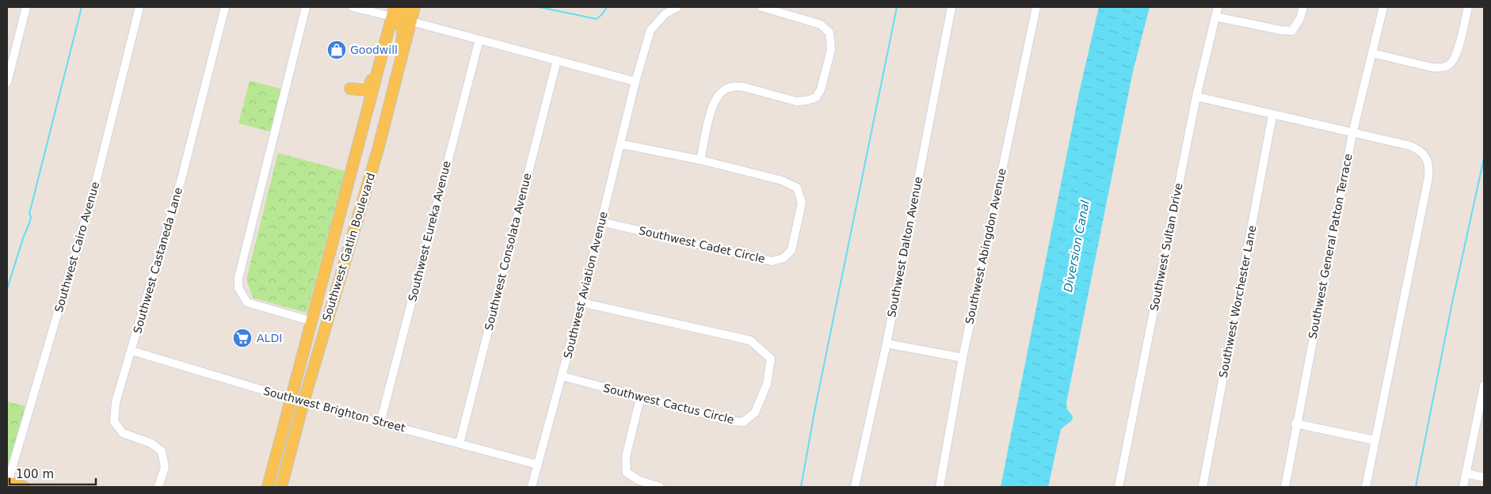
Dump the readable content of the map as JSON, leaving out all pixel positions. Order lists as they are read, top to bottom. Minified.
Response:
{"streets":{"main road":["Southwest Gatlin Boulevard"],"street":["Southwest Eureka Avenue","Southwest Cadet Circle","Southwest Abingdon Avenue","Southwest General Patton Terrace","Southwest Cairo Avenue","Southwest Dalton Avenue","Southwest Sultan Drive","Southwest Consolata Avenue","Southwest Castaneda Lane","Southwest Aviation Avenue","Southwest Worchester Lane","Southwest Cactus Circle","Southwest Brighton Street"]},"crossings":[["Southwest Eureka Avenue","Southwest Brighton Street"],["Southwest Cadet Circle","Southwest Aviation Avenue"],["Southwest Gatlin Boulevard","Southwest Brighton Street"],["Southwest Consolata Avenue","Southwest Brighton Street"],["Southwest Castaneda Lane","Southwest Brighton Street"],["Southwest Aviation Avenue","Southwest Cactus Circle"],["Southwest Aviation Avenue","Southwest Brighton Street"]],"water":["Diversion Canal"],"places":{"shop":["Goodwill"],"supermarket":["ALDI"]},"scale_bar":"100 m"}
